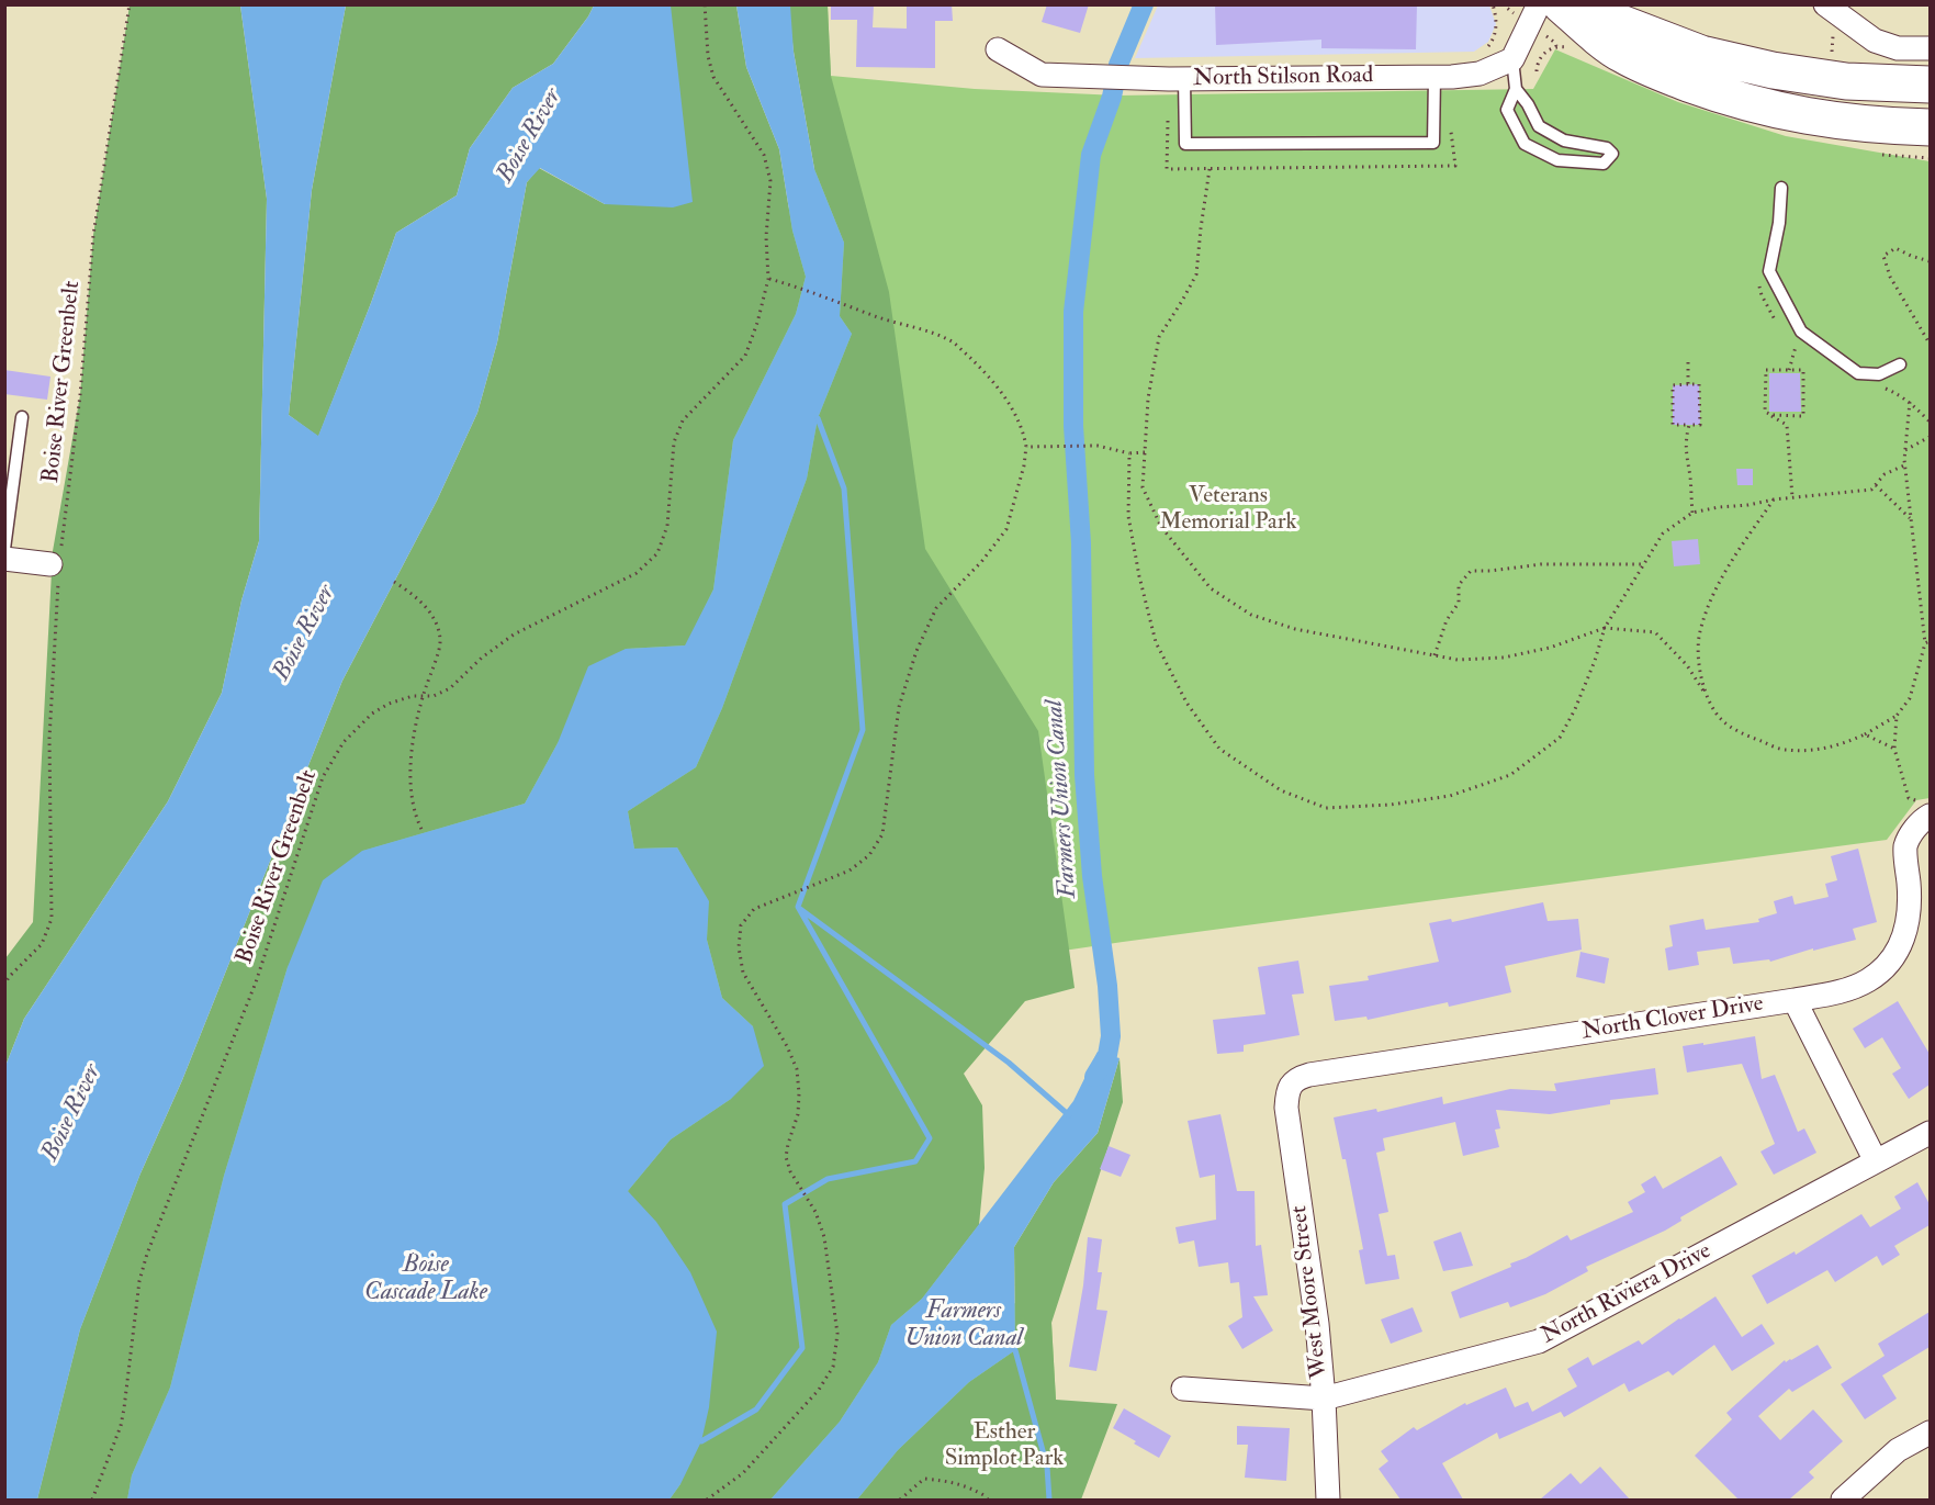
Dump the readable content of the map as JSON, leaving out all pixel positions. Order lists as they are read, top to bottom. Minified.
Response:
{"streets":{"street":["North Stilson Road","North Clover Drive","West Moore Street","North Riviera Drive"],"path":["Boise River Greenbelt"]},"crossings":[["North Clover Drive","West Moore Street"],["West Moore Street","North Riviera Drive"]],"water":["Boise River","Farmers Union Canal","Boise Cascade Lake"],"parks":["Veterans Memorial Park","Esther Simplot Park"]}
